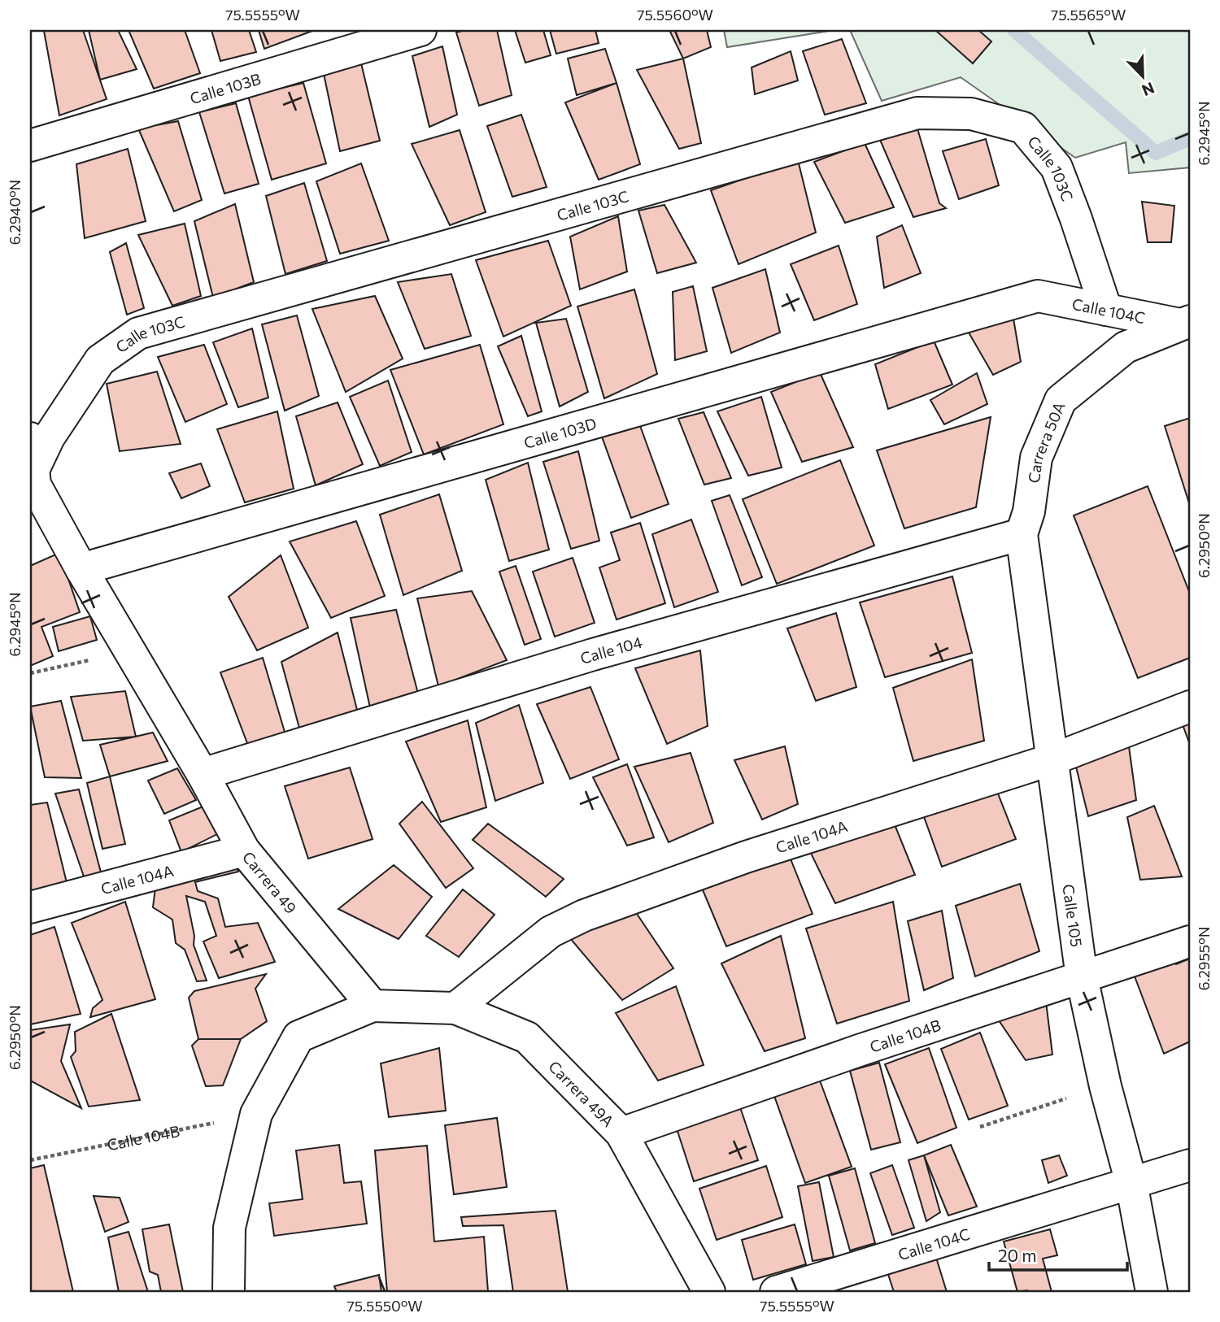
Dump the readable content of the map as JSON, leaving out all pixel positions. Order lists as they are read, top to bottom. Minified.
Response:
{"streets":{"street":["Calle 103B","Calle 103C","Calle 104C","Calle 103D","Carrera 50A","Calle 104","Calle 104A","Carrera 49","Calle 105","Calle 104B","Carrera 49A"]},"crossings":[["Calle 103C","Calle 104C"],["Calle 103C","Carrera 49"],["Calle 104C","Calle 103D"],["Calle 104C","Carrera 50A"],["Calle 104C","Calle 105"],["Calle 103D","Carrera 49"],["Carrera 50A","Calle 104"],["Carrera 50A","Calle 105"],["Calle 104","Carrera 49"],["Calle 104","Calle 105"],["Calle 104A","Carrera 49"],["Calle 104A","Calle 105"],["Calle 104A","Carrera 49A"],["Carrera 49","Carrera 49A"],["Calle 105","Calle 104B"],["Calle 104B","Carrera 49A"]],"scale_bar":"20 m","north":"bottom right","coordinates":["75.5555°W","75.5560°W","75.5565°W","6.2945°N","6.2940°N","6.2950°N","6.2955°N","75.5550°W"]}
